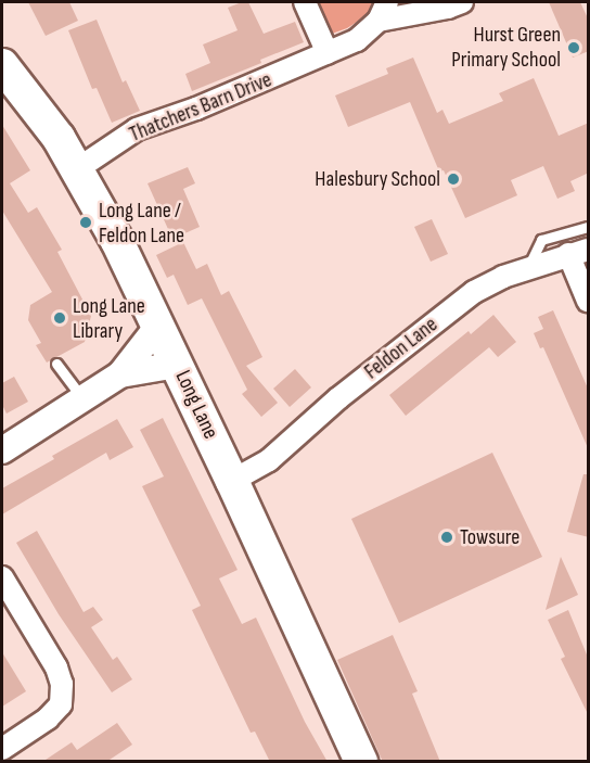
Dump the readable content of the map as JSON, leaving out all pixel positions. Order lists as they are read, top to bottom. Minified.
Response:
{"streets":{"main road":["Long Lane"],"street":["Thatchers Barn Drive","Feldon Lane"]},"crossings":[["Thatchers Barn Drive","Long Lane"],["Feldon Lane","Long Lane"]],"places":["Hurst Green Primary School","Halesbury School","Long Lane / Feldon Lane","Long Lane Library","Towsure"]}
